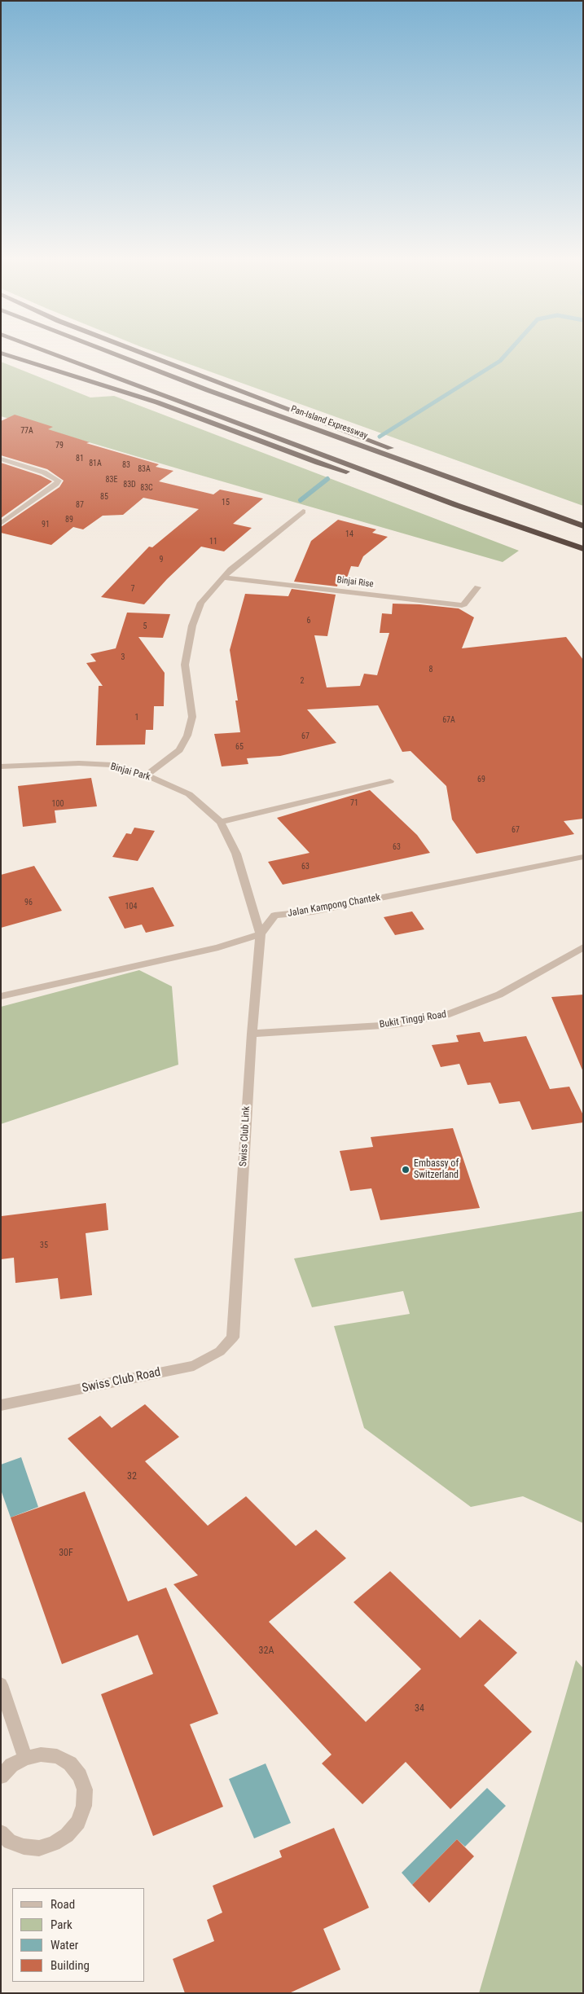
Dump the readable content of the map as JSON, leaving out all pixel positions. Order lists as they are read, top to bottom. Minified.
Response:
{"streets":{"highway":["Pan-Island Expressway"],"street":["Binjai Rise","Binjai Park","Jalan Kampong Chantek","Bukit Tinggi Road","Swiss Club Link","Swiss Club Road"]},"crossings":[["Binjai Park","Jalan Kampong Chantek"],["Binjai Park","Swiss Club Link"],["Jalan Kampong Chantek","Swiss Club Link"],["Bukit Tinggi Road","Swiss Club Link"],["Swiss Club Link","Swiss Club Road"]],"places":["Embassy of Switzerland"],"house_numbers":["77A","79","81","81A","83","83A","83E","83D","83C","85","15","87","89","91","14","11","9","7","6","5","3","8","2","1","67A","67","65","69","71","100","67","63","63","96","104","35","32","30F","32A","34"],"legend":["Road","Park","Water","Building"]}
